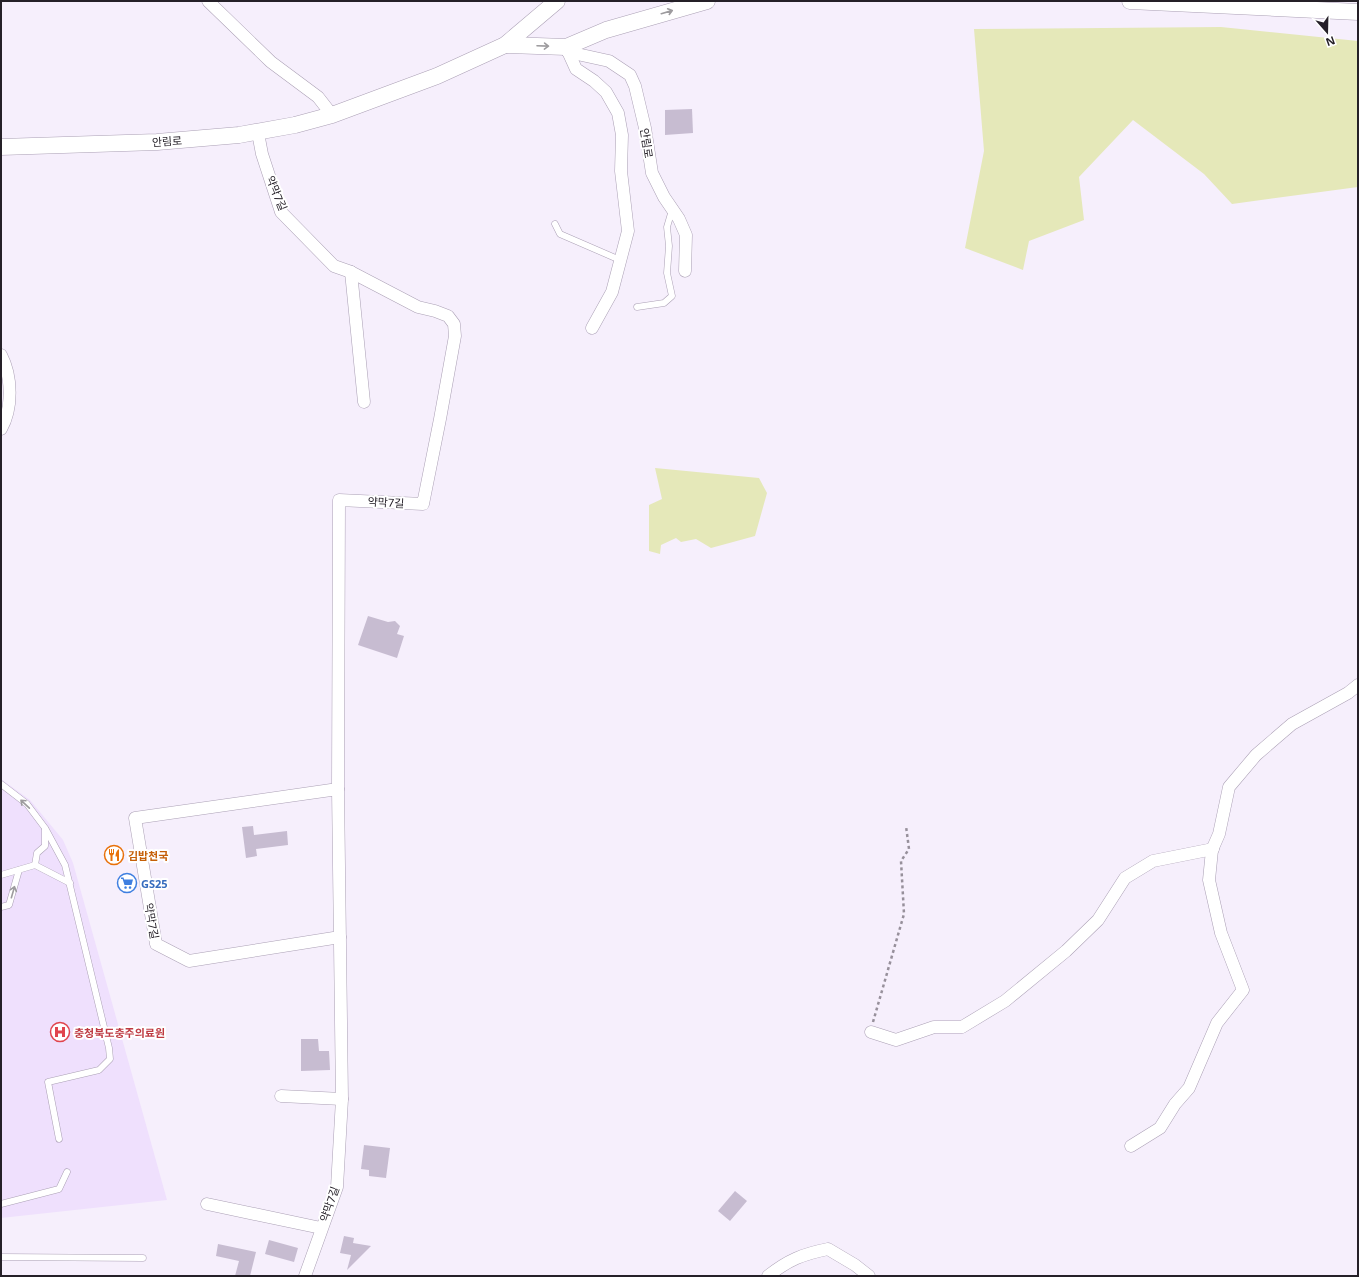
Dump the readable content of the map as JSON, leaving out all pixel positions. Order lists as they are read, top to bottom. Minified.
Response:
{"streets":{"street":["안림로","약막7길"]},"crossings":[["안림로","약막7길"]],"places":{"restaurant":["김밥천국"],"supermarket":["GS25"],"hospital":["충청북도충주의료원"]},"north":"bottom"}
